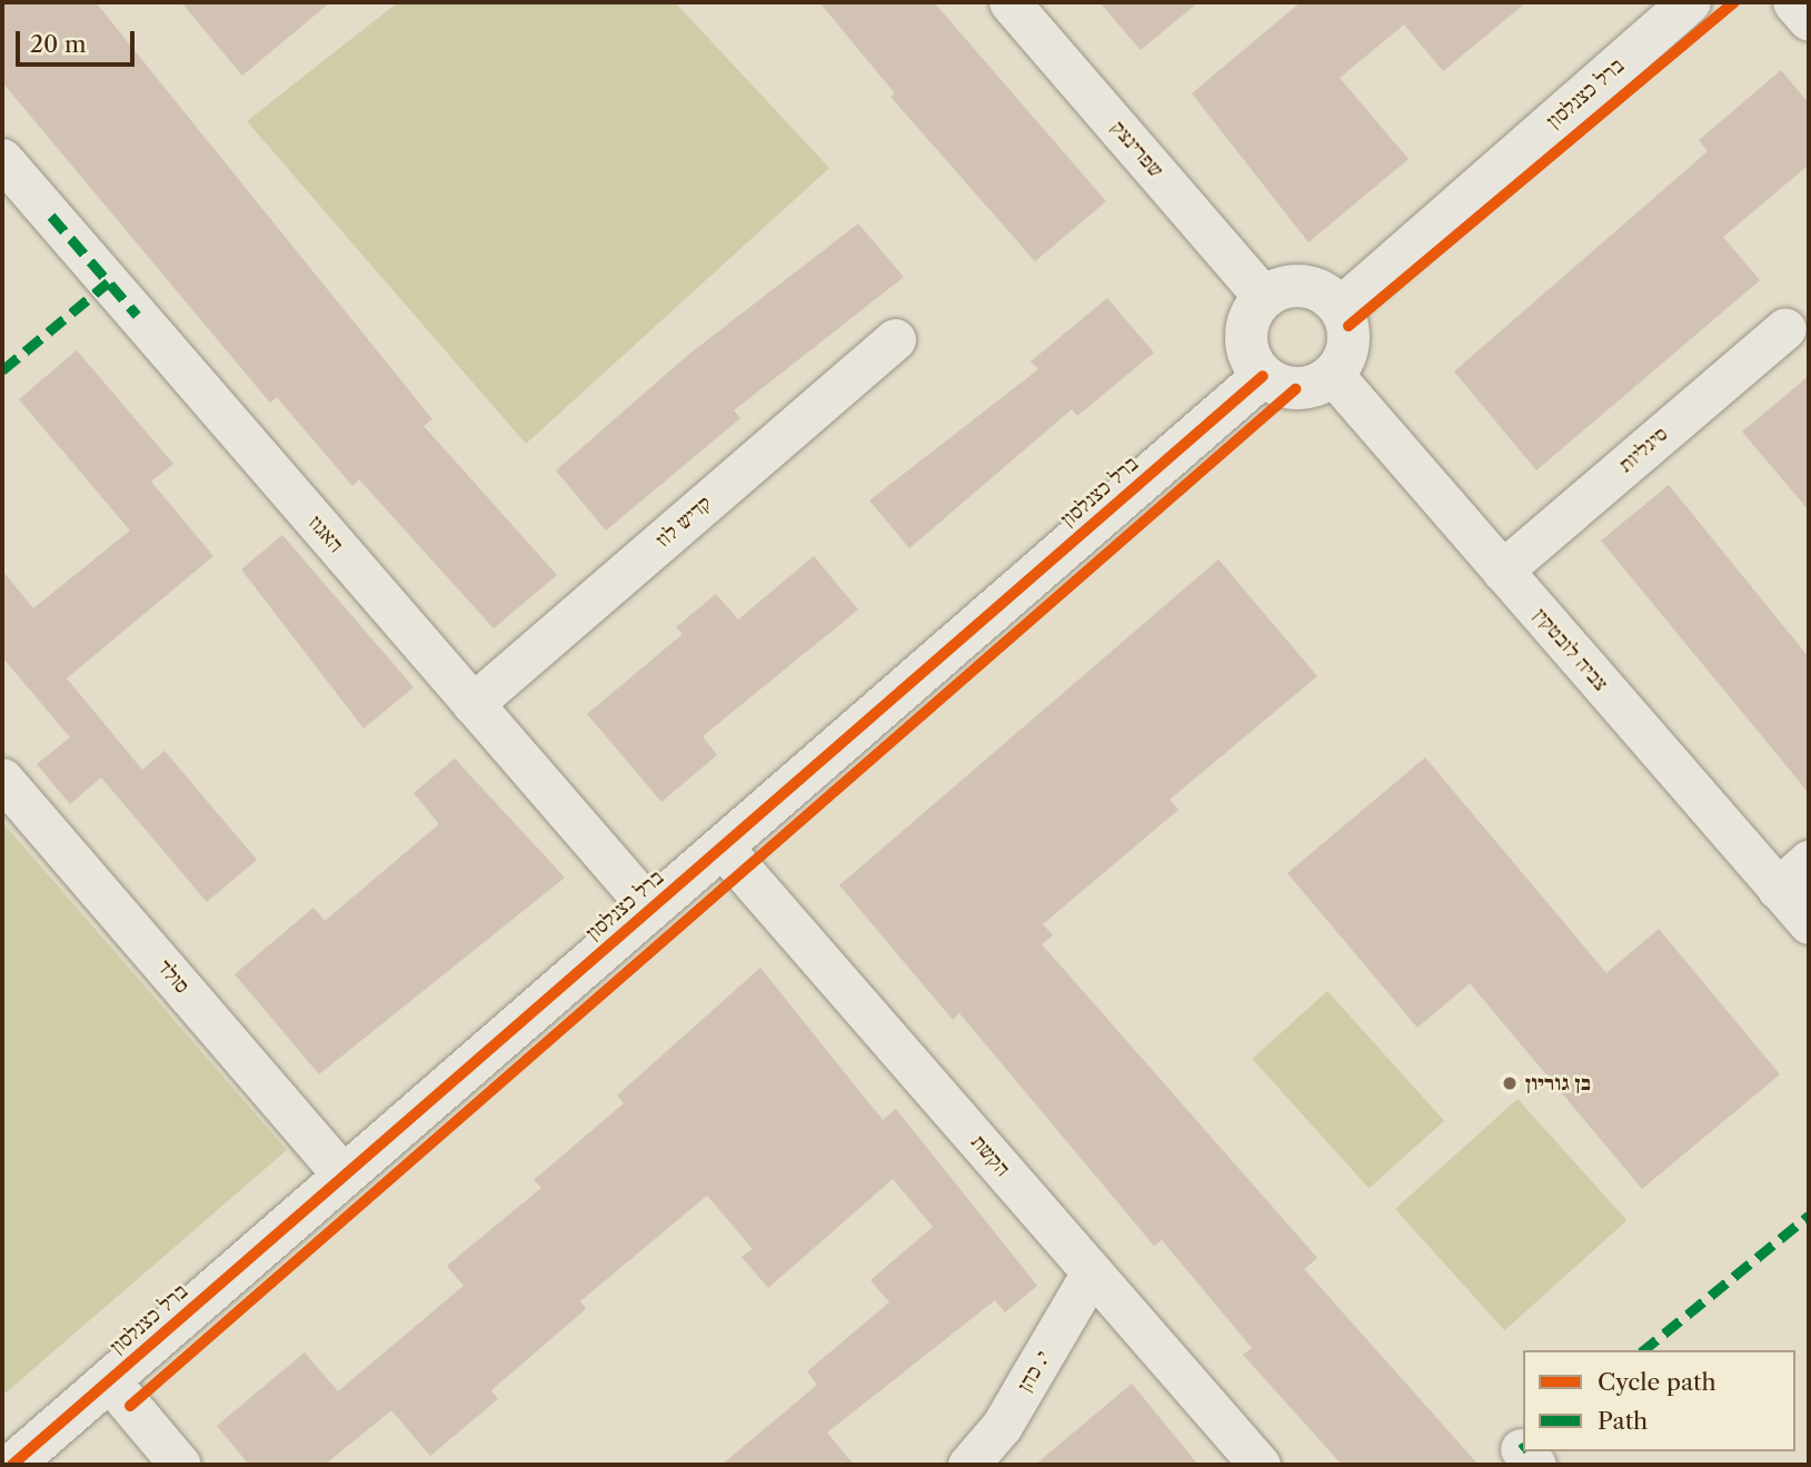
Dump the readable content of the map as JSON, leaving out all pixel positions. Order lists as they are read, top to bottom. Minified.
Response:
{"streets":{"street":["ברל כצנלסון","שפרינצק","סיגליות","קדיש לוז","האגוז","צביה לובטקין","סולד","הקשת","י. כהן"]},"crossings":[["ברל כצנלסון","שפרינצק"],["ברל כצנלסון","האגוז"],["ברל כצנלסון","צביה לובטקין"],["ברל כצנלסון","סולד"],["ברל כצנלסון","הקשת"],["שפרינצק","צביה לובטקין"],["סיגליות","צביה לובטקין"],["קדיש לוז","האגוז"],["הקשת","י. כהן"]],"places":["בן גוריון"],"legend":["Cycle path","Path"],"scale_bar":"20 m"}
